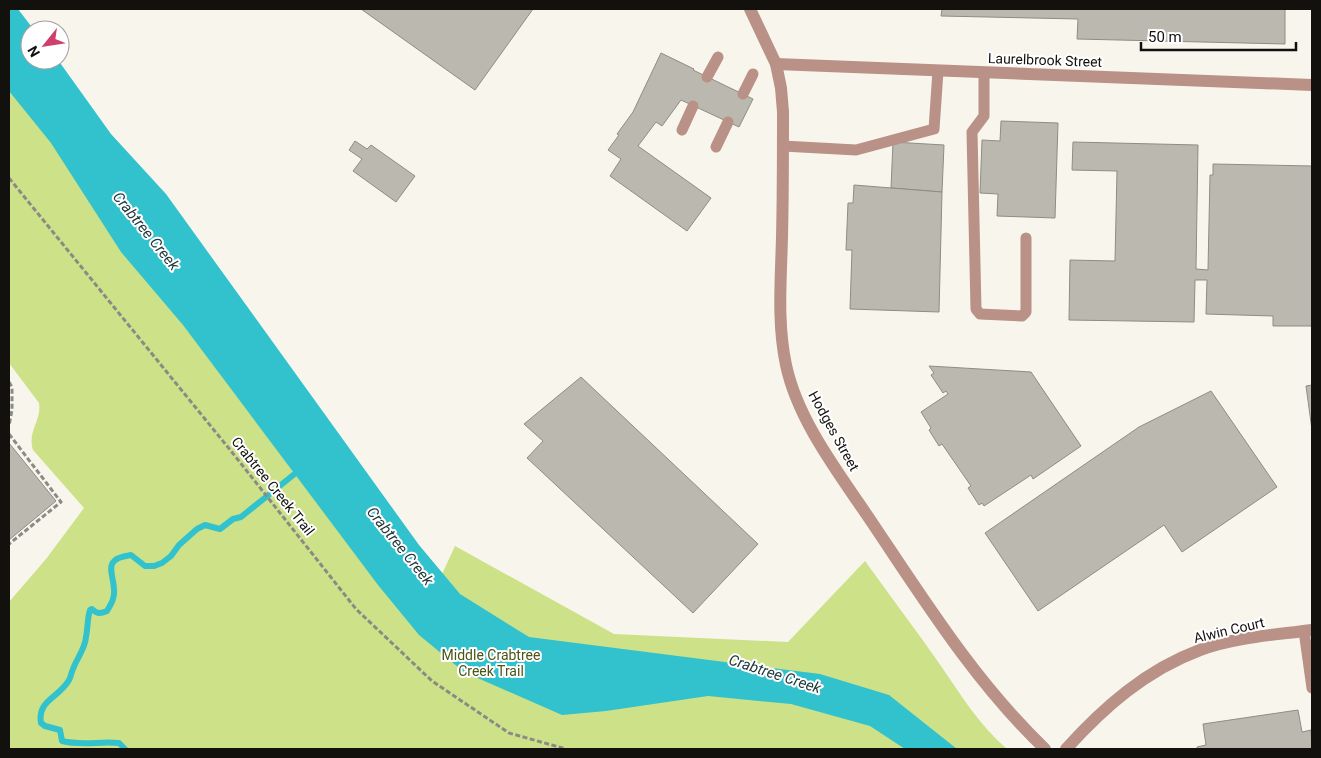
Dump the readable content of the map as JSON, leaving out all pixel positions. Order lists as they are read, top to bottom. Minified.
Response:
{"streets":{"street":["Laurelbrook Street","Hodges Street","Alwin Court"],"path":["Crabtree Creek Trail"]},"crossings":[["Laurelbrook Street","Hodges Street"]],"water":["Crabtree Creek"],"parks":["Middle Crabtree Creek Trail"],"scale_bar":"50 m","north":"bottom left"}
